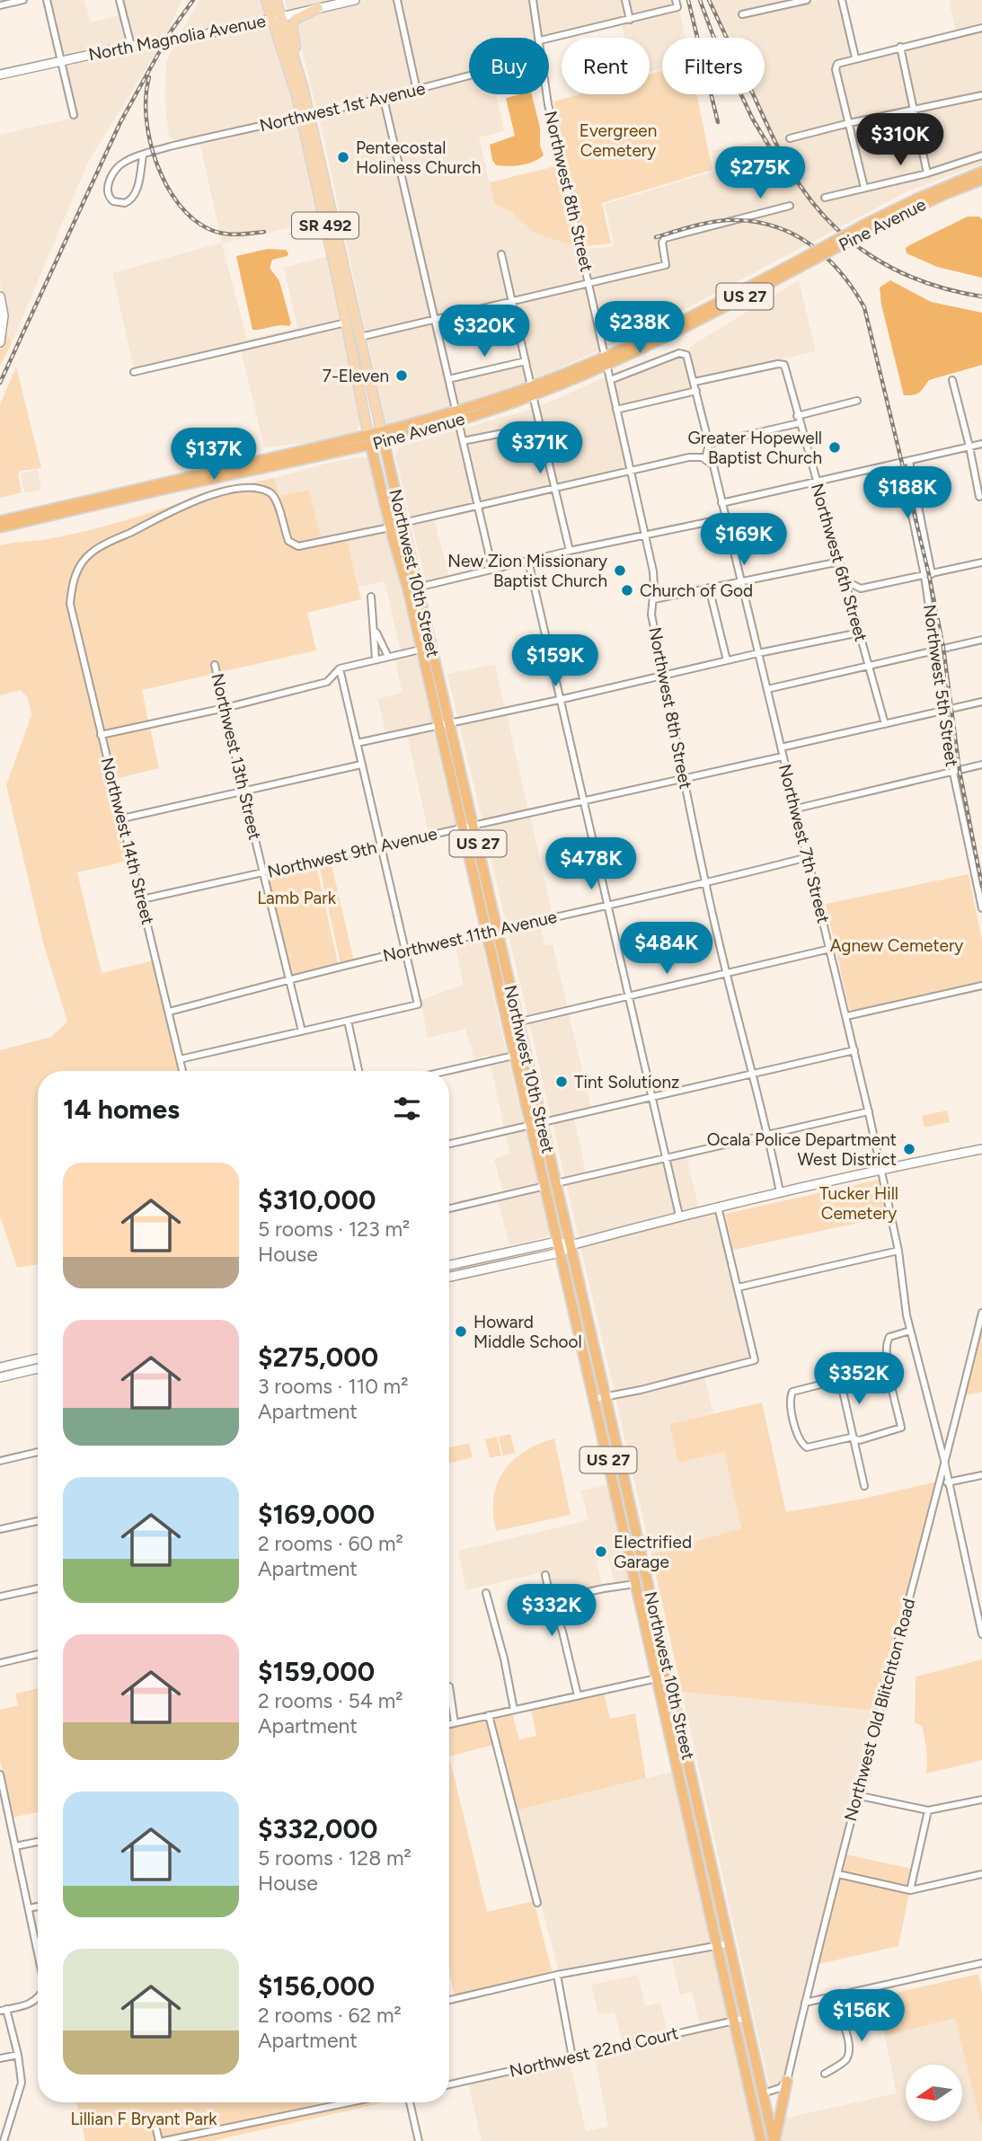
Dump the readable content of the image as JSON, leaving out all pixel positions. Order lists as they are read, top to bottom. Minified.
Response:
{"streets":{"highway":["Pine Avenue","US 27","Northwest 10th Street"],"main road":["North Magnolia Avenue","SR 492"],"street":["Northwest 1st Avenue","Northwest 8th Street","Northwest 6th Street","Northwest 5th Street","Northwest 13th Street","Northwest 14th Street","Northwest 7th Street","Northwest 9th Avenue","Northwest 11th Avenue","Northwest Old Blitchton Road","Northwest 22nd Court"]},"crossings":[["North Magnolia Avenue","SR 492"],["North Magnolia Avenue","Northwest 10th Street"],["Northwest 1st Avenue","SR 492"],["Northwest 1st Avenue","Northwest 10th Street"],["Northwest 8th Street","Pine Avenue"],["Northwest 8th Street","Northwest 9th Avenue"],["Northwest 8th Street","Northwest 11th Avenue"],["Pine Avenue","SR 492"],["Pine Avenue","Northwest 10th Street"],["SR 492","Northwest 10th Street"],["Northwest 10th Street","Northwest 14th Street"],["Northwest 10th Street","Northwest 9th Avenue"],["Northwest 10th Street","Northwest 11th Avenue"],["Northwest 10th Street","Northwest 22nd Court"],["Northwest 13th Street","Northwest 9th Avenue"],["Northwest 13th Street","Northwest 11th Avenue"],["Northwest 14th Street","Northwest 9th Avenue"],["Northwest 14th Street","Northwest 11th Avenue"],["Northwest 7th Street","Northwest 9th Avenue"],["Northwest 7th Street","Northwest 11th Avenue"],["Northwest 7th Street","Northwest Old Blitchton Road"]],"parks":["Evergreen Cemetery","Lamb Park","Agnew Cemetery","Tucker Hill Cemetery","Lillian F Bryant Park"],"places":["Pentecostal Holiness Church","7-Eleven","Greater Hopewell Baptist Church","New Zion Missionary Baptist Church","Church of God","Tint Solutionz","Ocala Police Department West District","Howard Middle School","Electrified Garage"],"north":"left","page":{"chip":["Buy","Rent","Filters"],"price":["$310K","$275K","$238K","$320K","$371K","$137K","$188K","$169K","$159K","$478K","$484K","$352K","$332K","$156K"],"heading":"14 homes","list":[{"name":"$310,000","note":"5 rooms · 123 m² · House"},{"name":"$275,000","note":"3 rooms · 110 m² · Apartment"},{"name":"$169,000","note":"2 rooms · 60 m² · Apartment"},{"name":"$159,000","note":"2 rooms · 54 m² · Apartment"},{"name":"$332,000","note":"5 rooms · 128 m² · House"},{"name":"$156,000","note":"2 rooms · 62 m² · Apartment"}]}}
